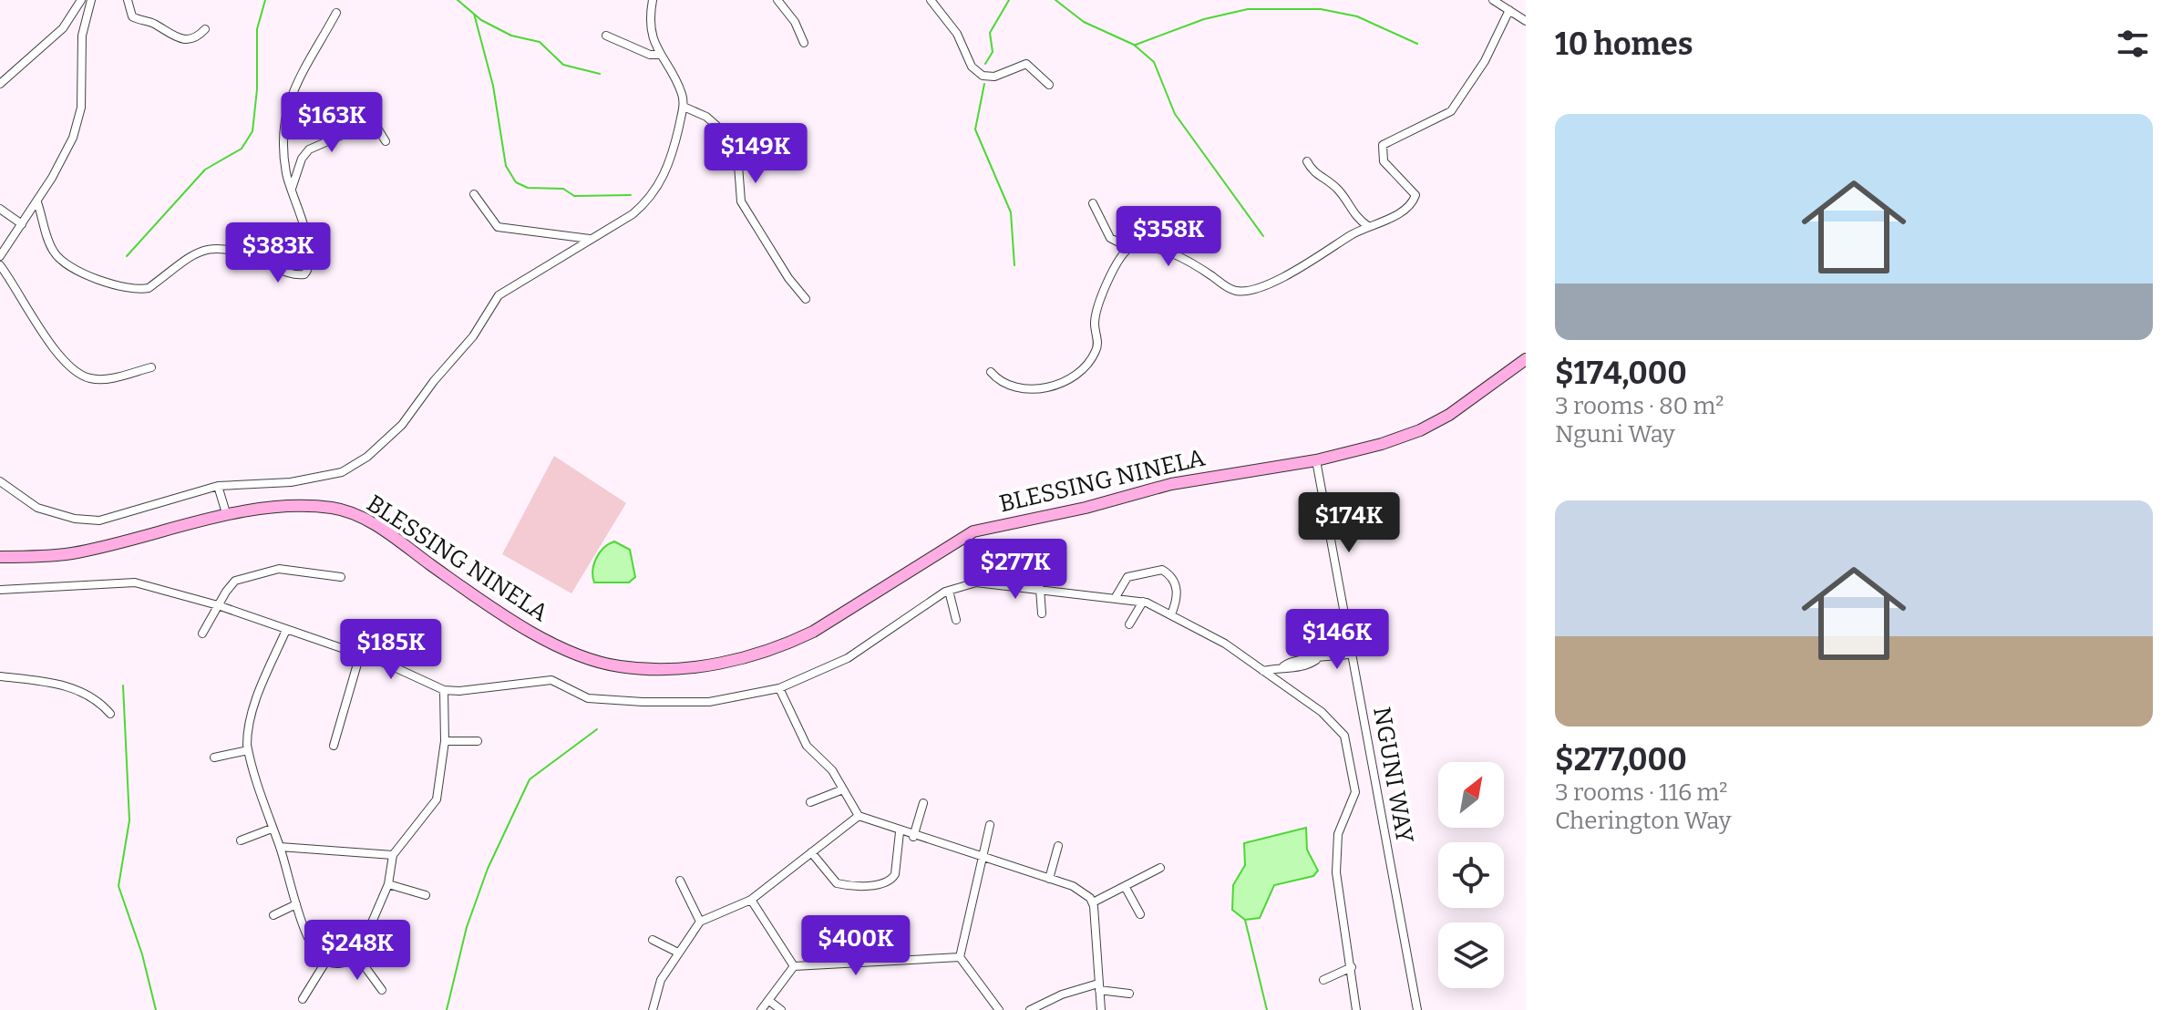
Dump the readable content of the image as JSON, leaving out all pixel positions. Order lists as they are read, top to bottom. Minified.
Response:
{"streets":{"street":["BLESSING NINELA","NGUNI WAY"]},"crossings":[["BLESSING NINELA","NGUNI WAY"]],"north":"top right","page":{"heading":"10 homes","list":[{"name":"$174,000","note":"3 rooms · 80 m² · Nguni Way"},{"name":"$277,000","note":"3 rooms · 116 m² · Cherington Way"}],"price":["$163K","$149K","$358K","$383K","$174K","$277K","$146K","$185K","$400K","$248K"]}}
